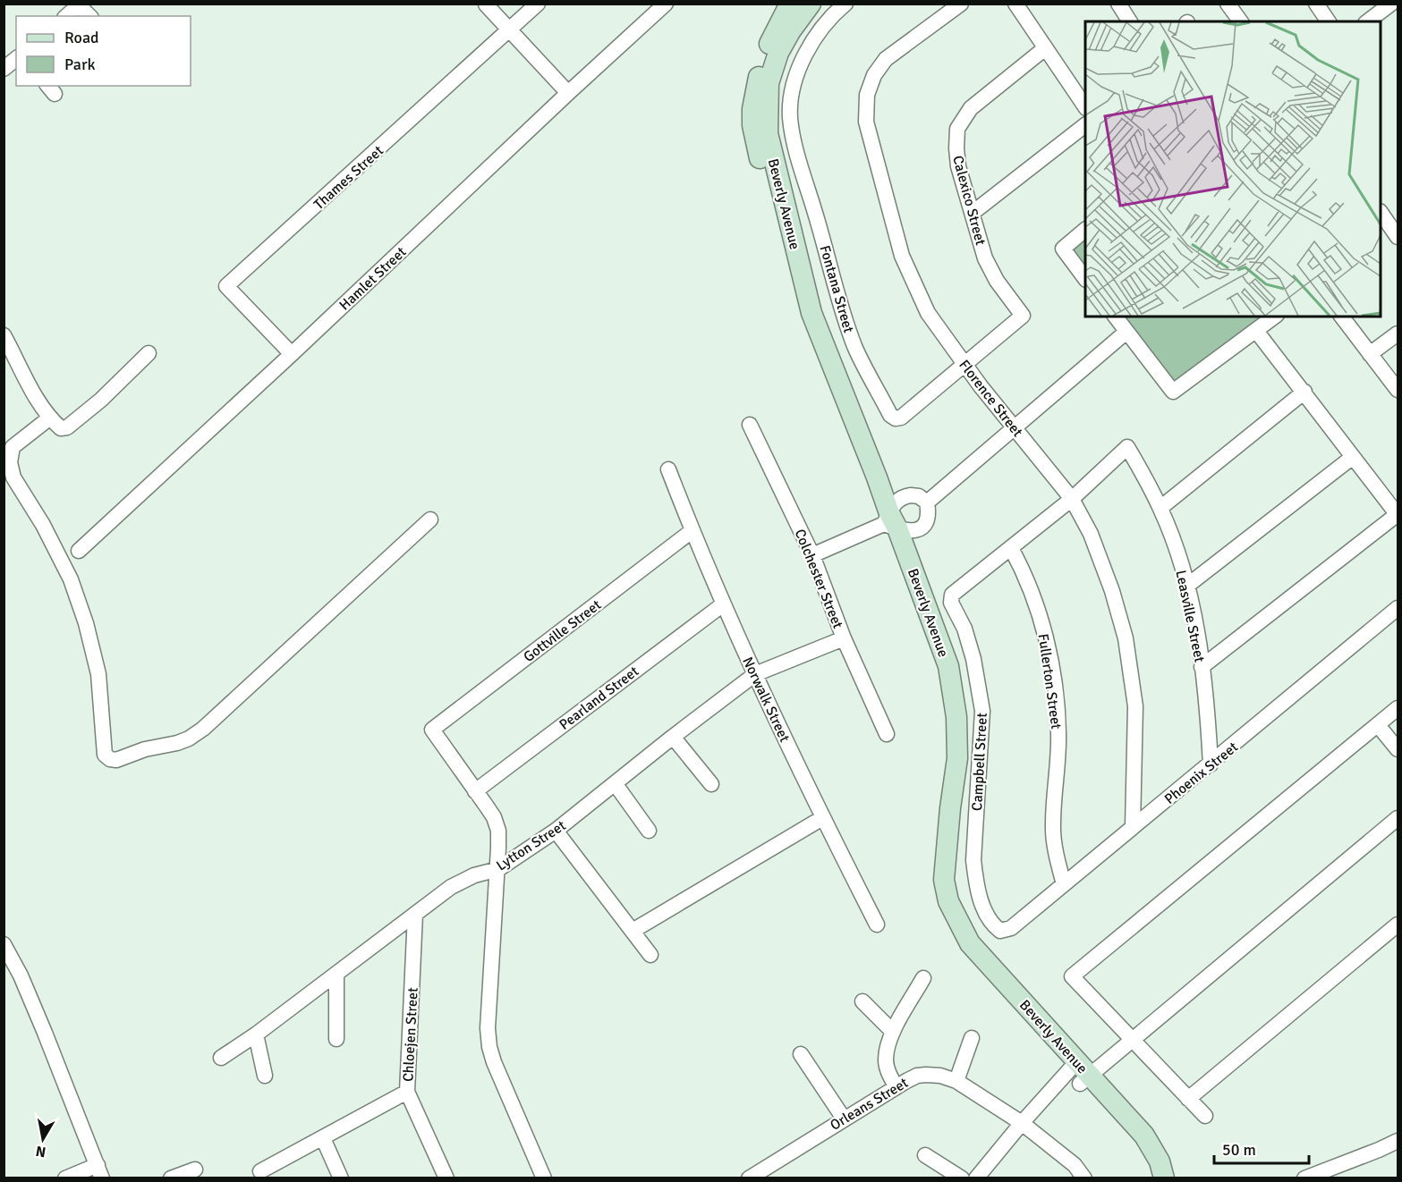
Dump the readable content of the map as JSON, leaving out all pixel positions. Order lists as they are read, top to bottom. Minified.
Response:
{"streets":{"street":["Thames Street","Calexico Street","Beverly Avenue","Hamlet Street","Fontana Street","Florence Street","Colchester Street","Leasville Street","Gottville Street","Fullerton Street","Pearland Street","Norwalk Street","Campbell Street","Phoenix Street","Lytton Street","Chloejen Street","Orleans Street"]},"crossings":[["Thames Street","Hamlet Street"],["Calexico Street","Fontana Street"],["Fontana Street","Florence Street"],["Florence Street","Campbell Street"],["Florence Street","Phoenix Street"],["Colchester Street","Lytton Street"],["Leasville Street","Campbell Street"],["Leasville Street","Phoenix Street"],["Gottville Street","Pearland Street"],["Gottville Street","Norwalk Street"],["Fullerton Street","Campbell Street"],["Fullerton Street","Phoenix Street"],["Pearland Street","Norwalk Street"],["Norwalk Street","Lytton Street"],["Campbell Street","Phoenix Street"],["Lytton Street","Chloejen Street"]],"legend":["Road","Park"],"scale_bar":"50 m","north":"bottom"}
